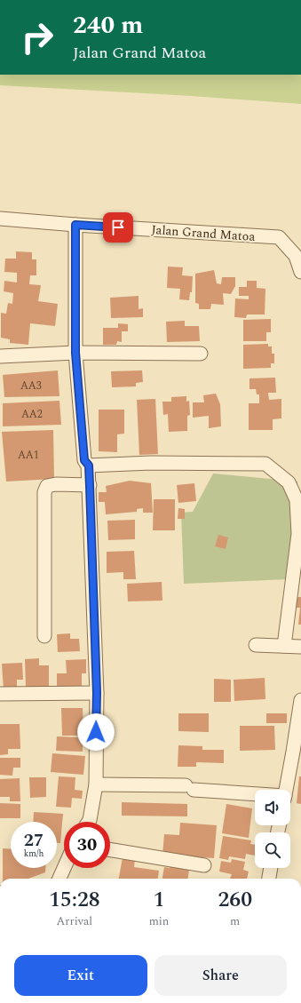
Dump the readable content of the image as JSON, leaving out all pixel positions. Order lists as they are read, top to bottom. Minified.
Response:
{"streets":{"street":["Jalan Grand Matoa"]},"house_numbers":["AA3","AA2","AA1"],"page":{"turn":["240 m","Jalan Grand Matoa"],"speed":"27 km/h","limit":"30","eta":["15:28","Arrival","1","min","260","m"],"buttons":["Exit","Share"]}}
